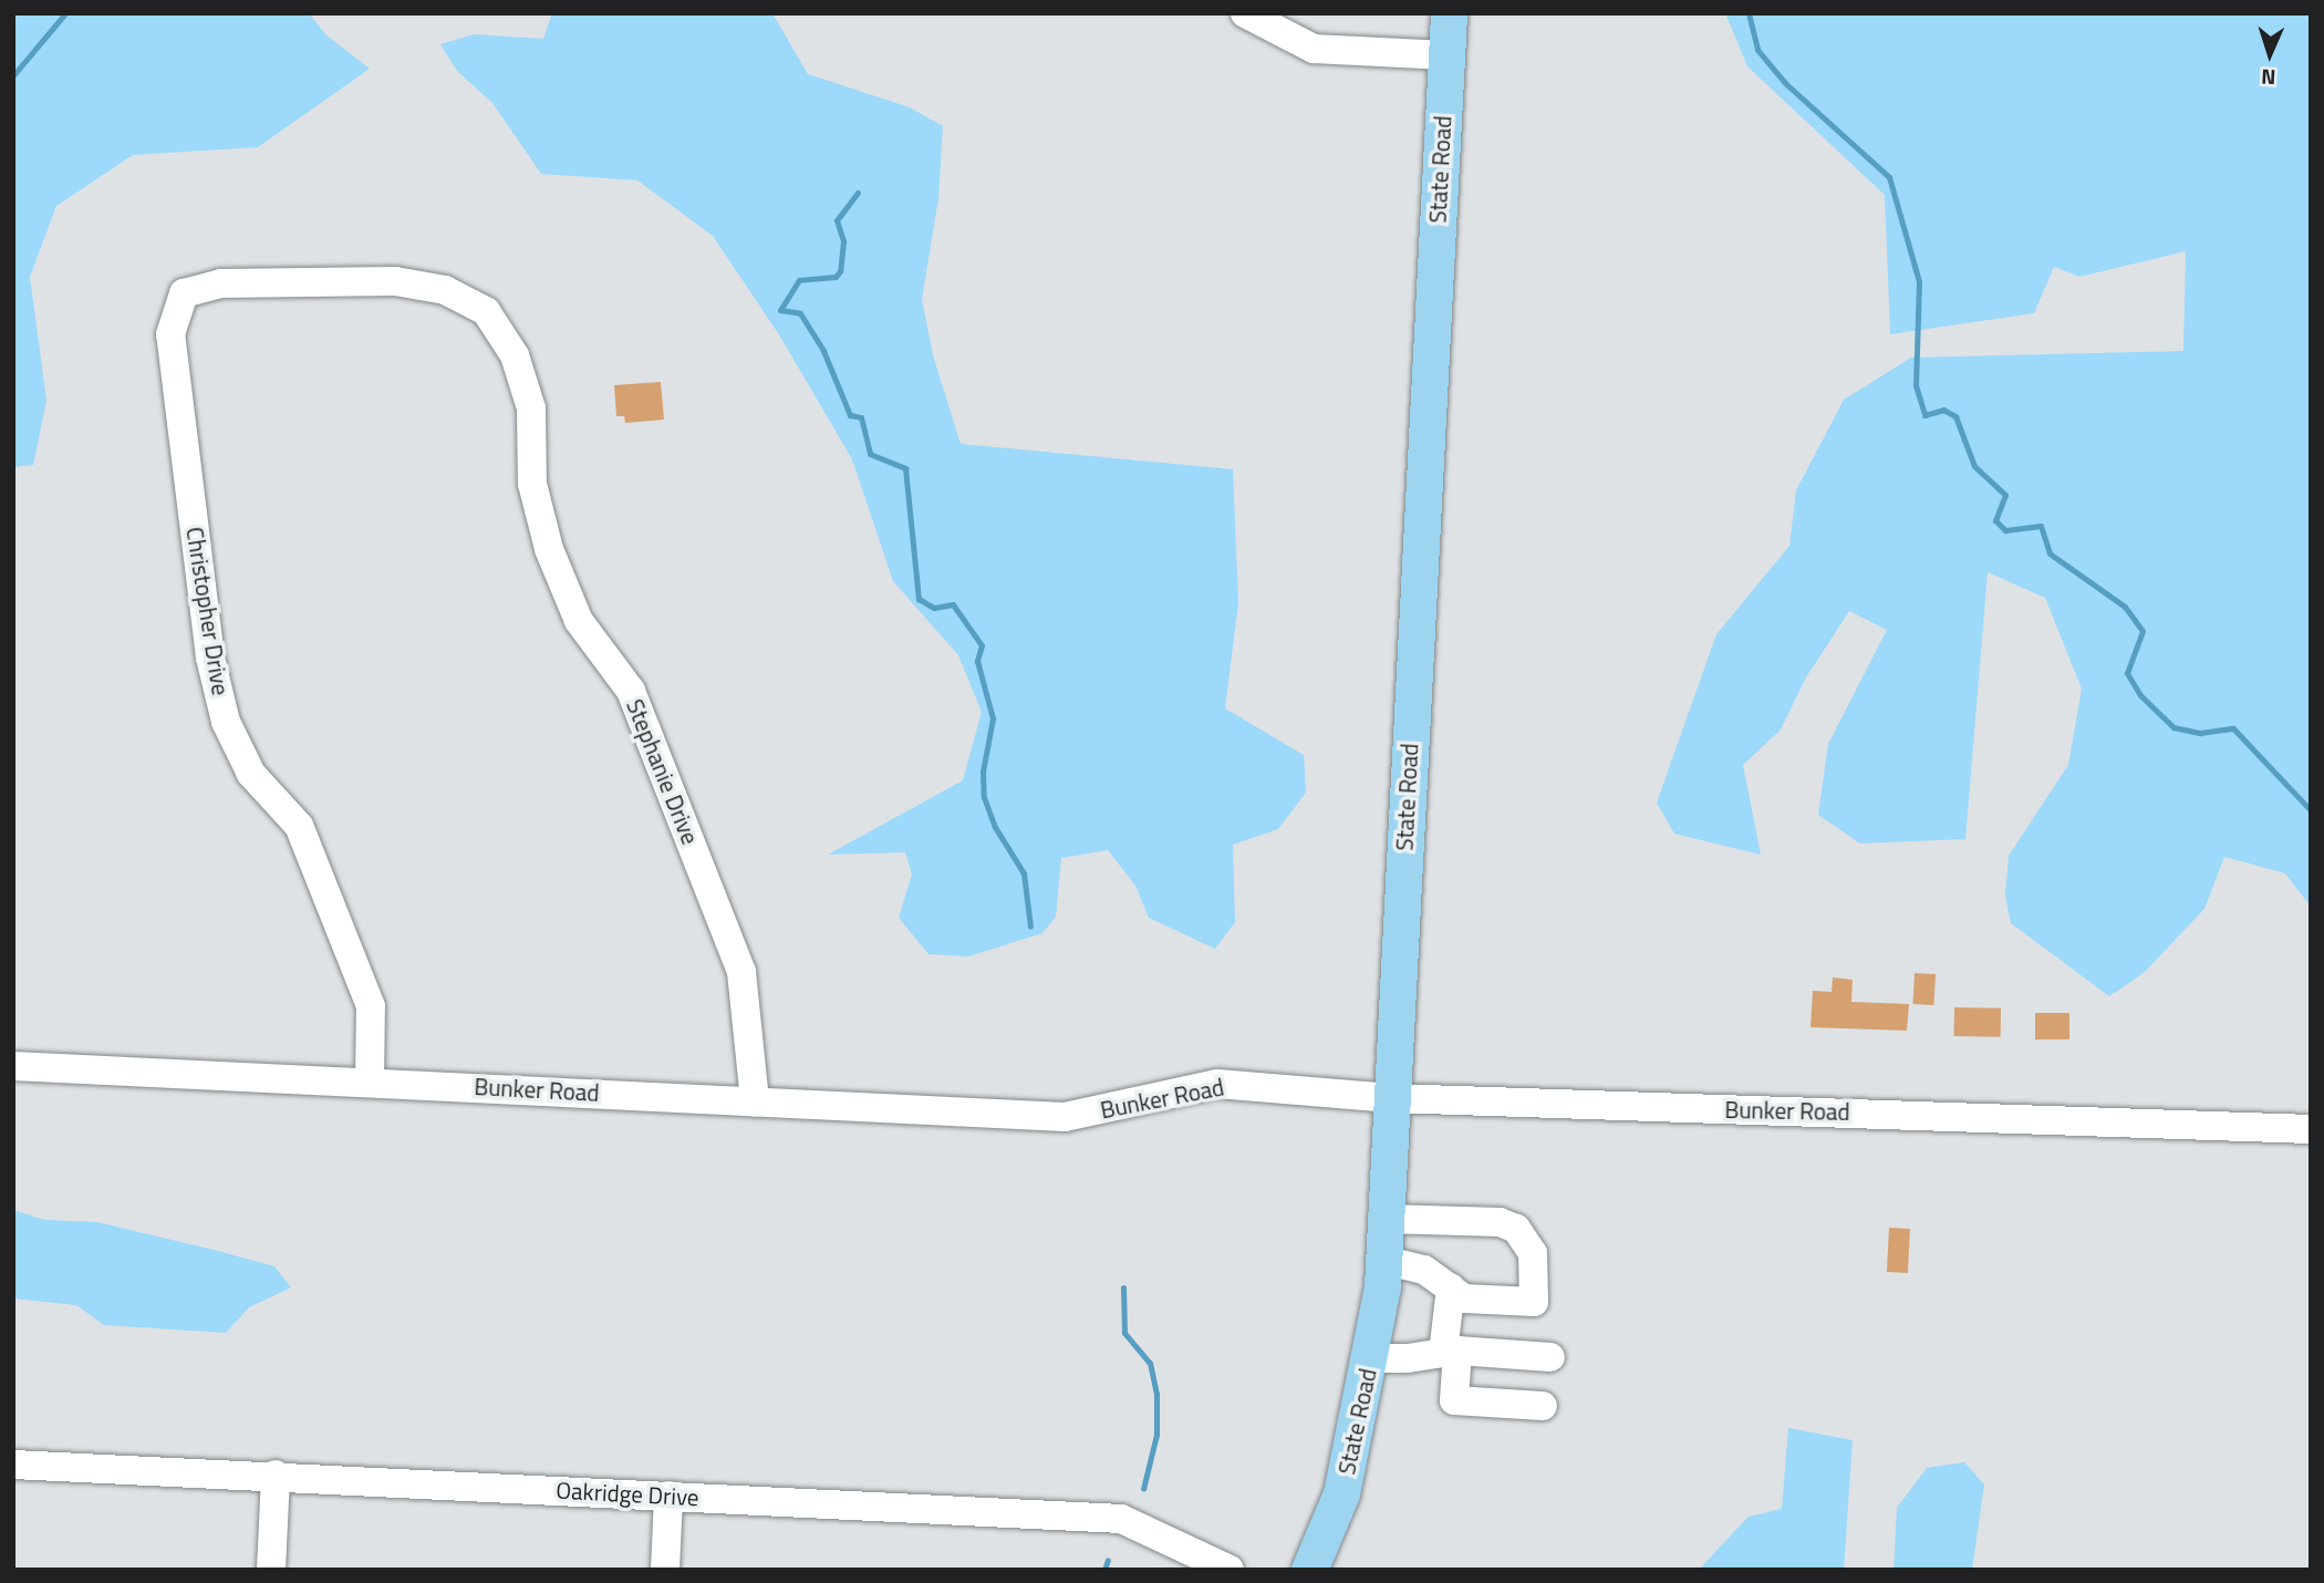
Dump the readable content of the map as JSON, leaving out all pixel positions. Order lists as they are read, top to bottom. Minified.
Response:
{"streets":{"main road":["State Road"],"street":["Christopher Drive","Stephanie Drive","Bunker Road","Oakridge Drive"]},"crossings":[["State Road","Bunker Road"],["Christopher Drive","Stephanie Drive"],["Christopher Drive","Bunker Road"],["Stephanie Drive","Bunker Road"]],"north":"bottom"}
